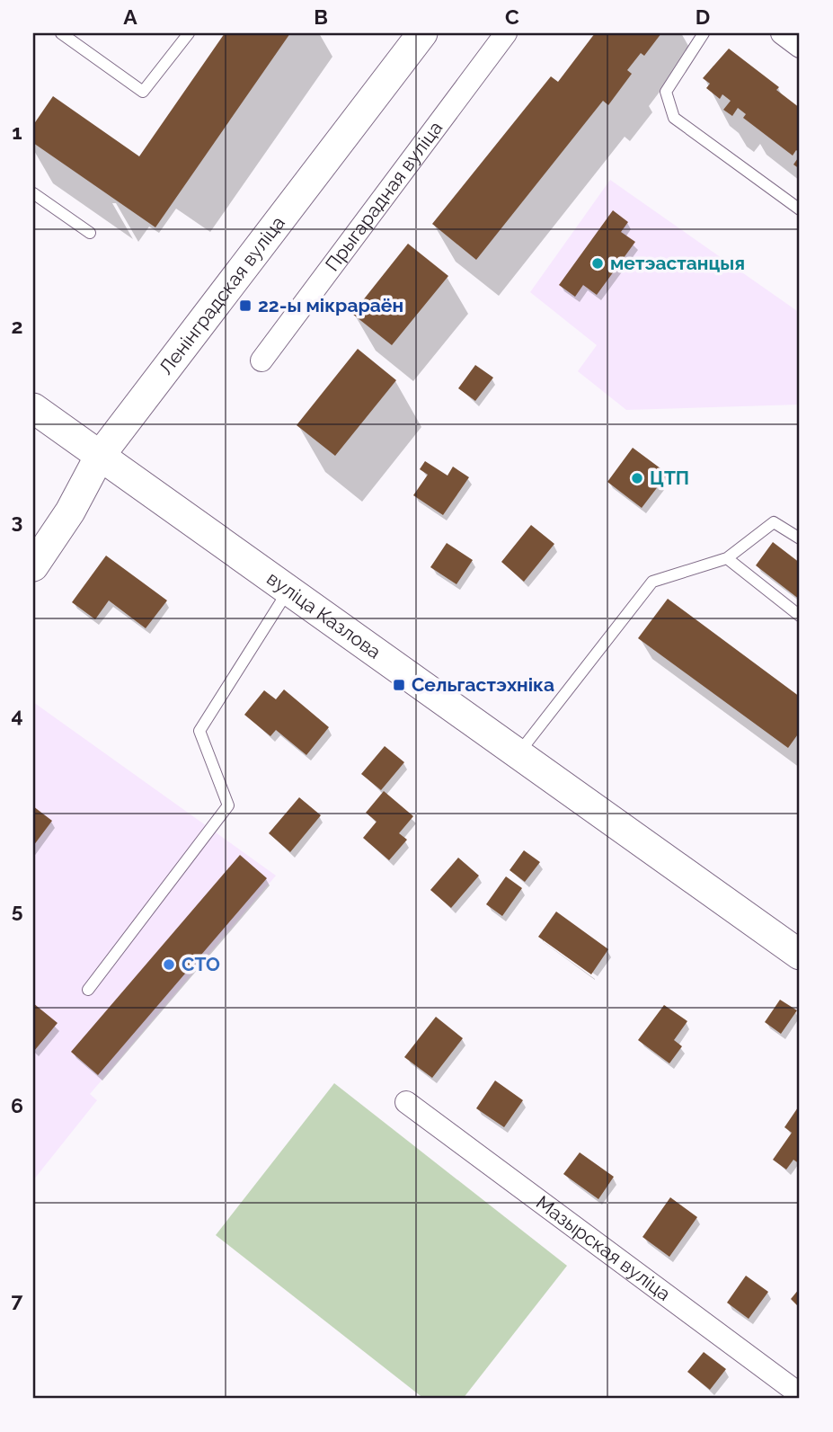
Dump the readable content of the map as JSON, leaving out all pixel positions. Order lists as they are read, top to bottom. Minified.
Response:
{"streets":{"main road":["Ленінградская вуліца","вуліца Казлова"],"street":["Прыгарадная вуліца","Мазырская вуліца"]},"crossings":[["Ленінградская вуліца","вуліца Казлова"]],"places":{"other":["метэастанцыя","ЦТП","СТО"],"transit":["22-ы мікрараён","Сельгастэхніка"]},"grid":{"columns":["A","B","C","D"],"rows":["1","2","3","4","5","6","7"]}}
